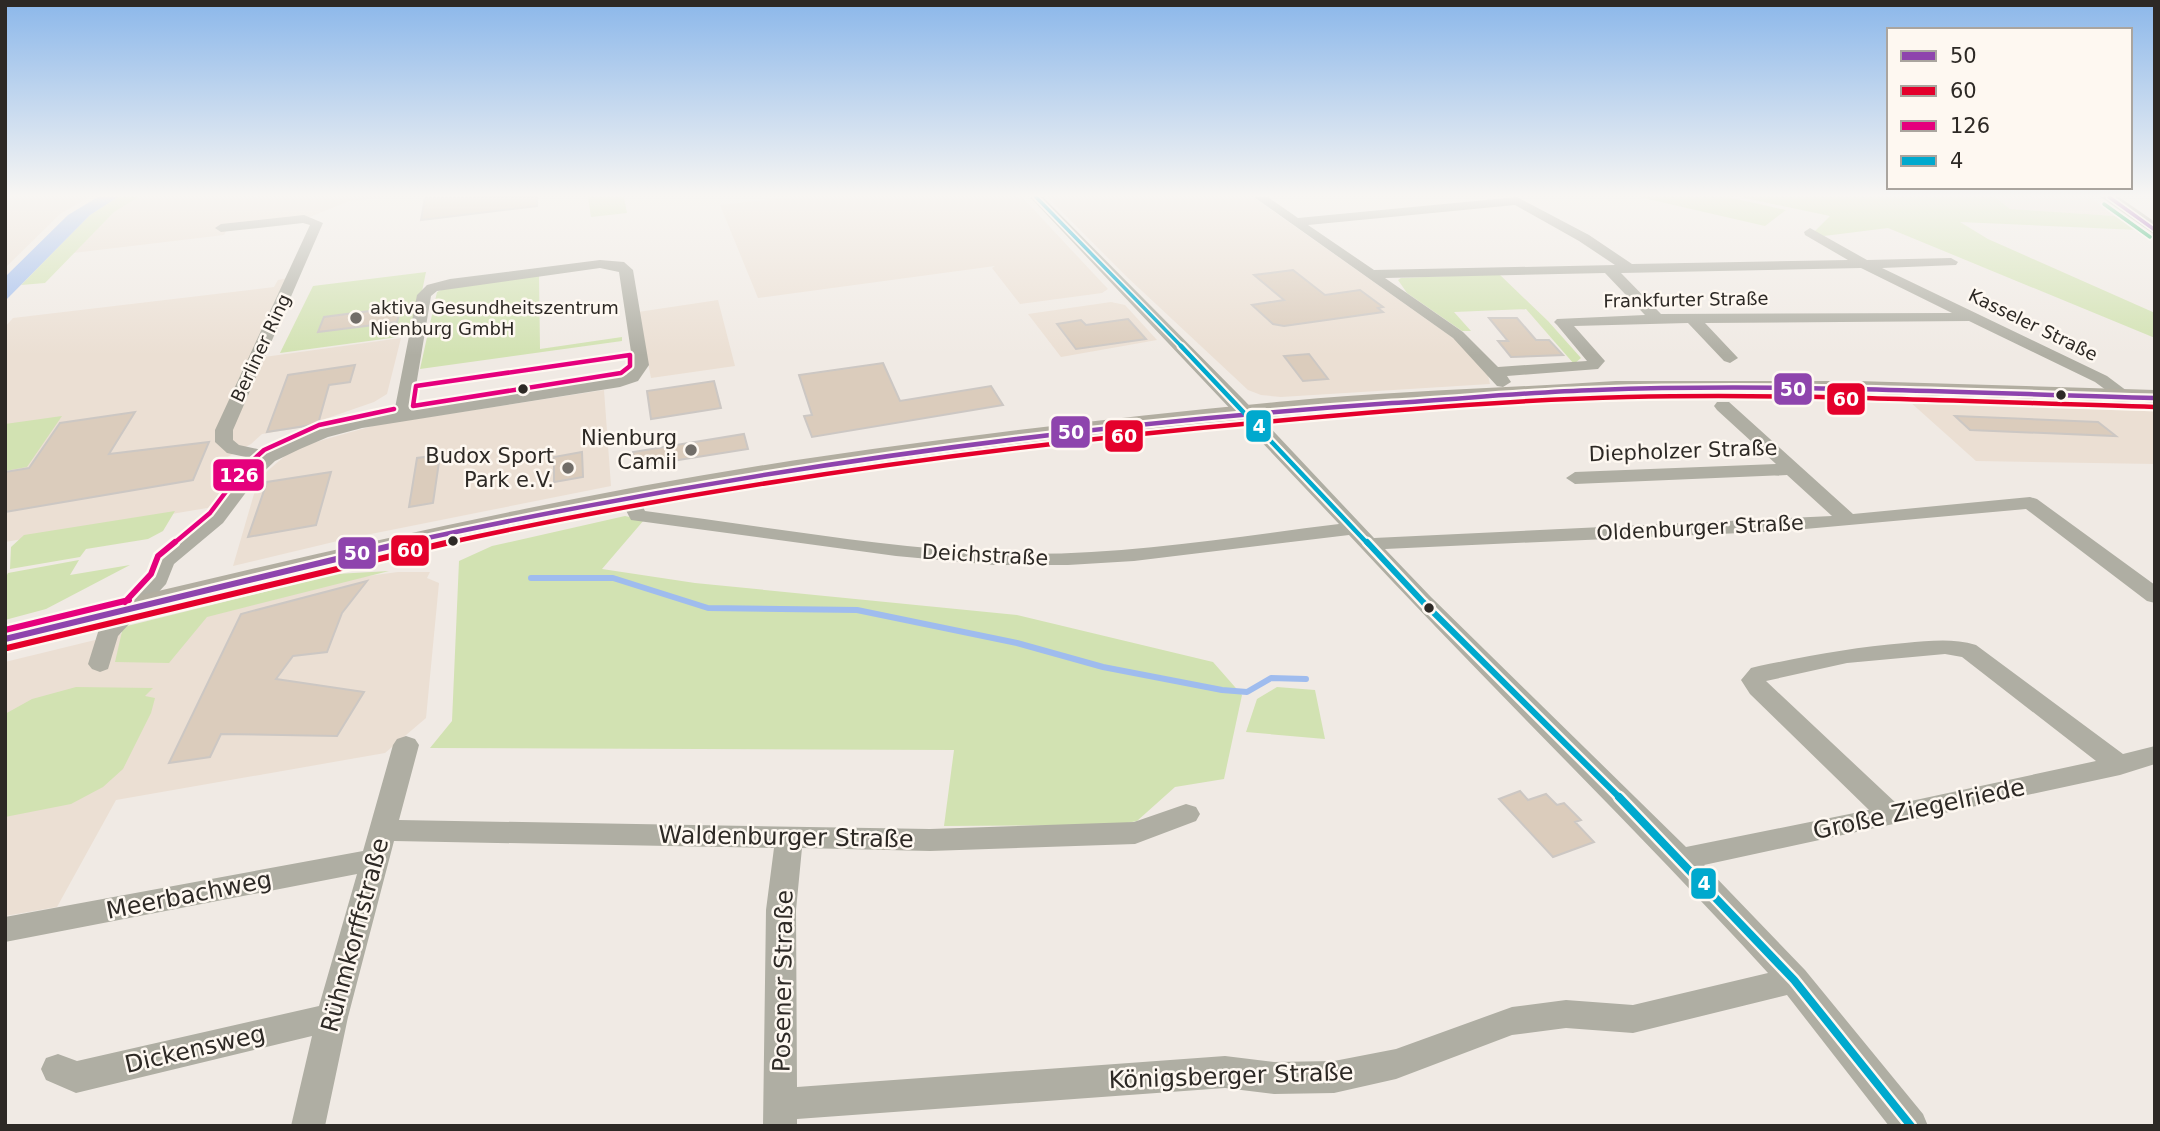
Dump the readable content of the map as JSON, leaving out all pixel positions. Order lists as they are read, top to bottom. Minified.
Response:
{"streets":{"street":["Frankfurter Straße","Kasseler Straße","Berliner Ring","Diepholzer Straße","Oldenburger Straße","Deichstraße","Große Ziegelriede","Waldenburger Straße","Meerbachweg","Rühmkorffstraße","Posener Straße","Dickensweg","Königsberger Straße"]},"crossings":[["Frankfurter Straße","Kasseler Straße"],["Oldenburger Straße","Deichstraße"],["Waldenburger Straße","Rühmkorffstraße"],["Waldenburger Straße","Posener Straße"],["Meerbachweg","Rühmkorffstraße"],["Rühmkorffstraße","Dickensweg"],["Posener Straße","Königsberger Straße"]],"places":["aktiva Gesundheitszentrum Nienburg GmbH","Nienburg Camii","Budox Sport Park e.V."],"lines":["transit line 4","transit line 126","transit line 50","transit line 60"],"legend":["50","60","126","4"]}
